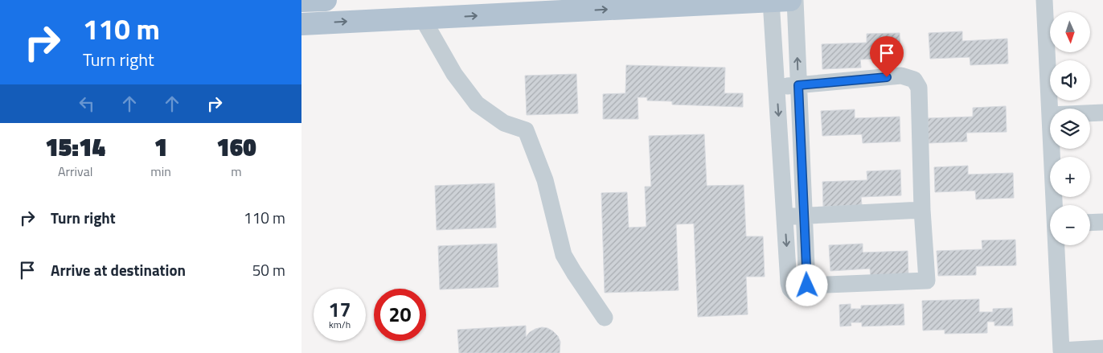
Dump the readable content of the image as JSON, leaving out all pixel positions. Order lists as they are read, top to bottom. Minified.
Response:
{"north":"bottom","page":{"turn":["110 m","Turn right"],"map_buttons":["+","−"],"eta":["15:14","Arrival","1","min","160","m"],"list":[{"name":"Turn right","value":"110 m"},{"name":"Arrive at destination","value":"50 m"}],"speed":"17 km/h","limit":"20"}}
